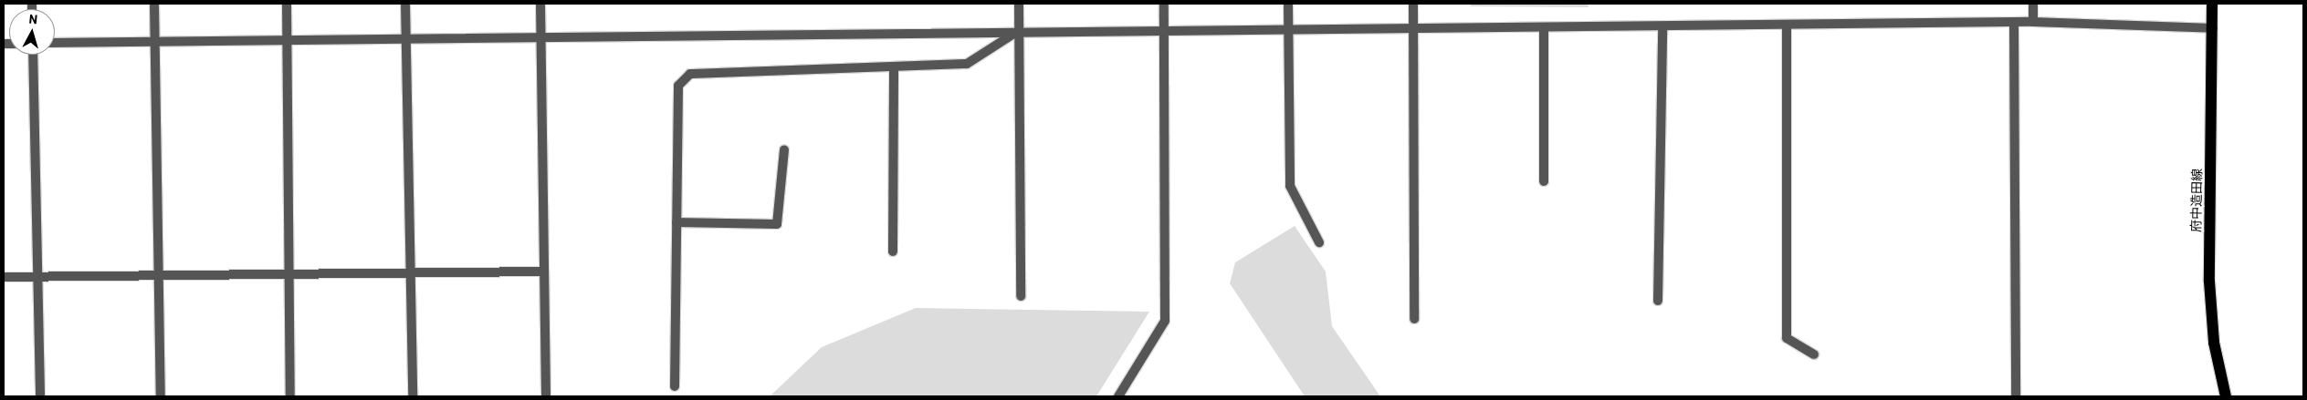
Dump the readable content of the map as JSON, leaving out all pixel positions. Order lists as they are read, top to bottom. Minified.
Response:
{"streets":{"main road":["府中造田線"]},"north":"top"}
